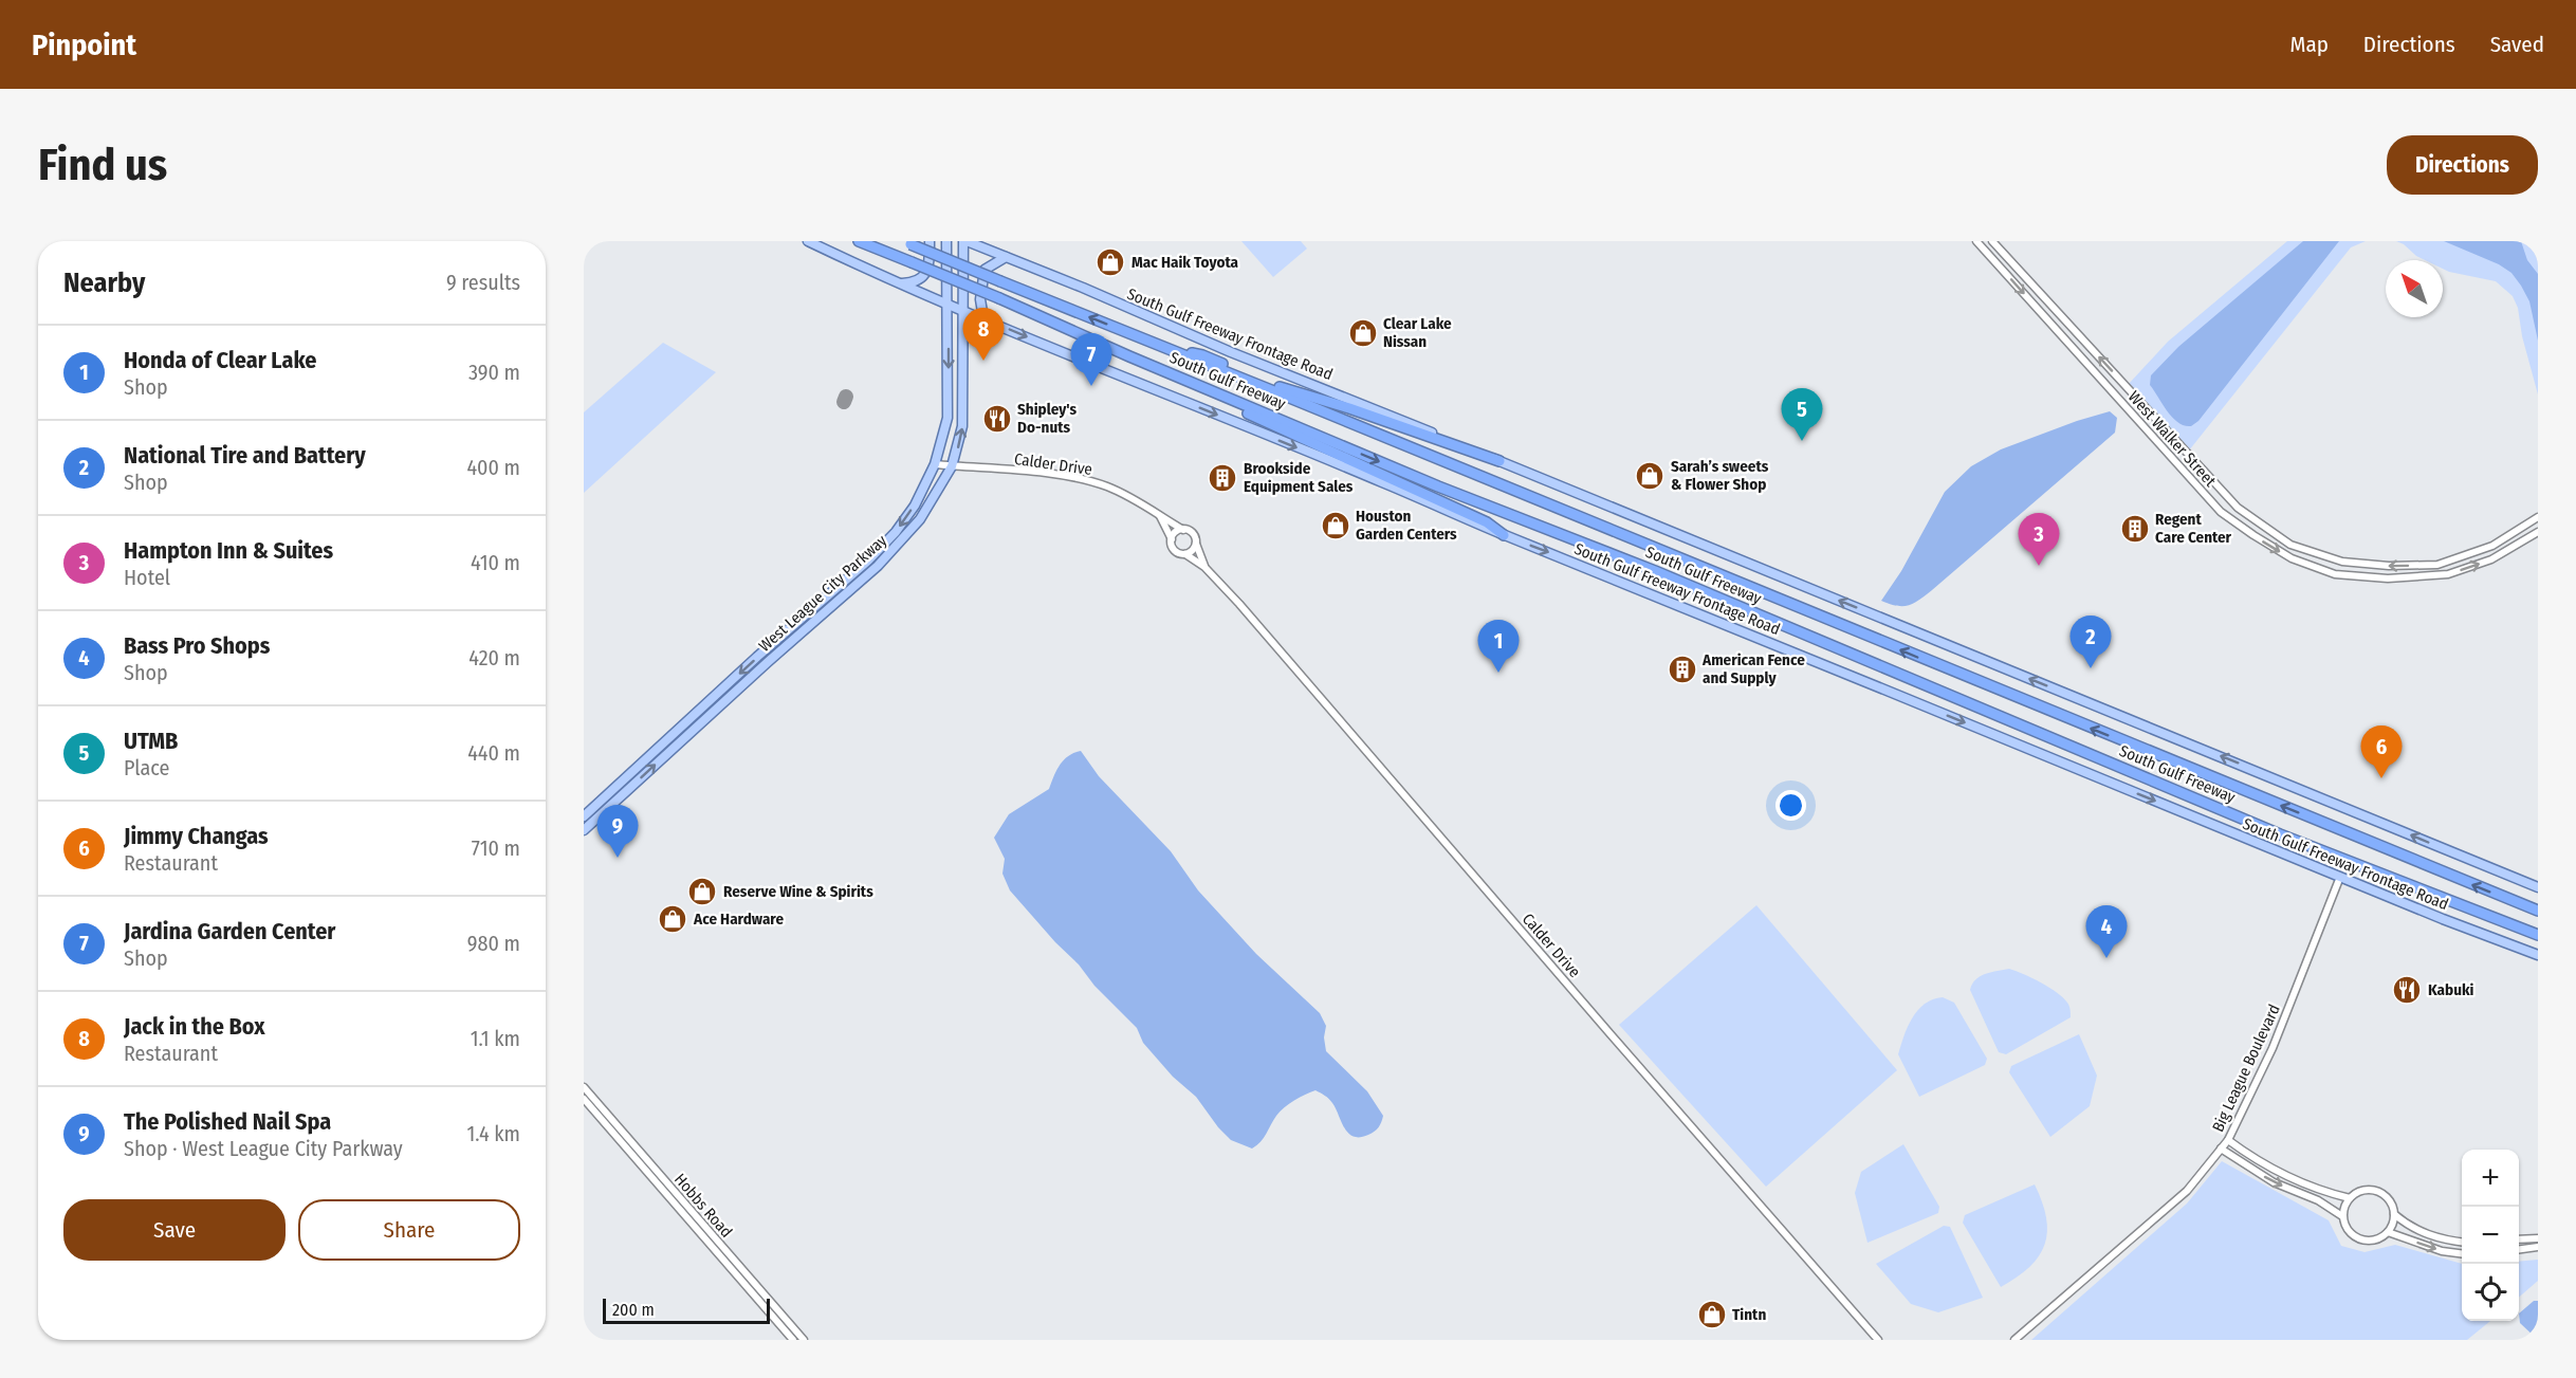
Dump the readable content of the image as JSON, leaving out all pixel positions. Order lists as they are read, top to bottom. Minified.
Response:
{"streets":{"highway":["South Gulf Freeway"],"main road":["South Gulf Freeway Frontage Road","West League City Parkway"],"street":["West Walker Street","Calder Drive","Big League Boulevard","Hobbs Road"]},"crossings":[["South Gulf Freeway Frontage Road","West League City Parkway"],["South Gulf Freeway Frontage Road","Big League Boulevard"],["Calder Drive","West League City Parkway"]],"places":{"shop":["Mac Haik Toyota","Clear Lake Nissan","Sarah’s sweets & Flower Shop","Houston Garden Centers","Reserve Wine & Spirits","Ace Hardware","Tintn"],"restaurant":["Shipley's Do-nuts","Kabuki"],"building":["Brookside Equipment Sales","Regent Care Center","American Fence and Supply"]},"scale_bar":"200 m","north":"top left","page":{"header":"Pinpoint","nav":["Map","Directions","Saved"],"buttons":["Directions",["Save","Share"]],"title":"Find us","heading":["Nearby","9 results"],"pins":["8","7","5","3","2","1","6","9","4"],"list":[{"mark":"1","name":"Honda of Clear Lake","note":"Shop","value":"390 m"},{"mark":"2","name":"National Tire and Battery","note":"Shop","value":"400 m"},{"mark":"3","name":"Hampton Inn & Suites","note":"Hotel","value":"410 m"},{"mark":"4","name":"Bass Pro Shops","note":"Shop","value":"420 m"},{"mark":"5","name":"UTMB","note":"Place","value":"440 m"},{"mark":"6","name":"Jimmy Changas","note":"Restaurant","value":"710 m"},{"mark":"7","name":"Jardina Garden Center","note":"Shop","value":"980 m"},{"mark":"8","name":"Jack in the Box","note":"Restaurant","value":"1.1 km"},{"mark":"9","name":"The Polished Nail Spa","note":"Shop · West League City Parkway","value":"1.4 km"}],"map_buttons":["+","−"],"scale":"200 m"}}
